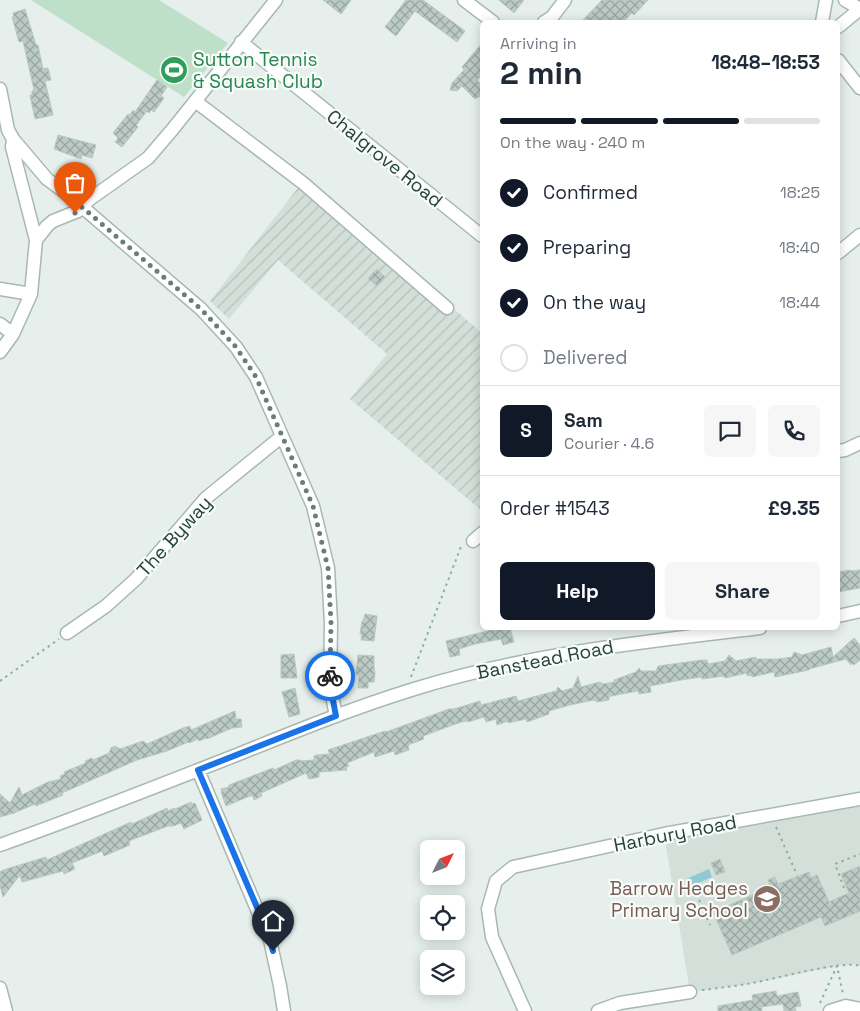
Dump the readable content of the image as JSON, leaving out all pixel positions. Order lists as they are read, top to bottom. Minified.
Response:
{"streets":{"street":["Chalgrove Road","The Byway","Banstead Road","Harbury Road"]},"places":{"sports":["Sutton Tennis & Squash Club"],"school or university":["Barrow Hedges Primary School"]},"north":"top right","page":{"heading":["2 min","Arriving in","18:48–18:53"],"panel":["Sam","Courier · 4.6","Order #1543","£9.35"],"bar":"On the way · 240 m","list":[["Confirmed","18:25"],["Preparing","18:40"],["On the way","18:44"],"Delivered"],"round":"S","buttons":["Help","Share"]}}
